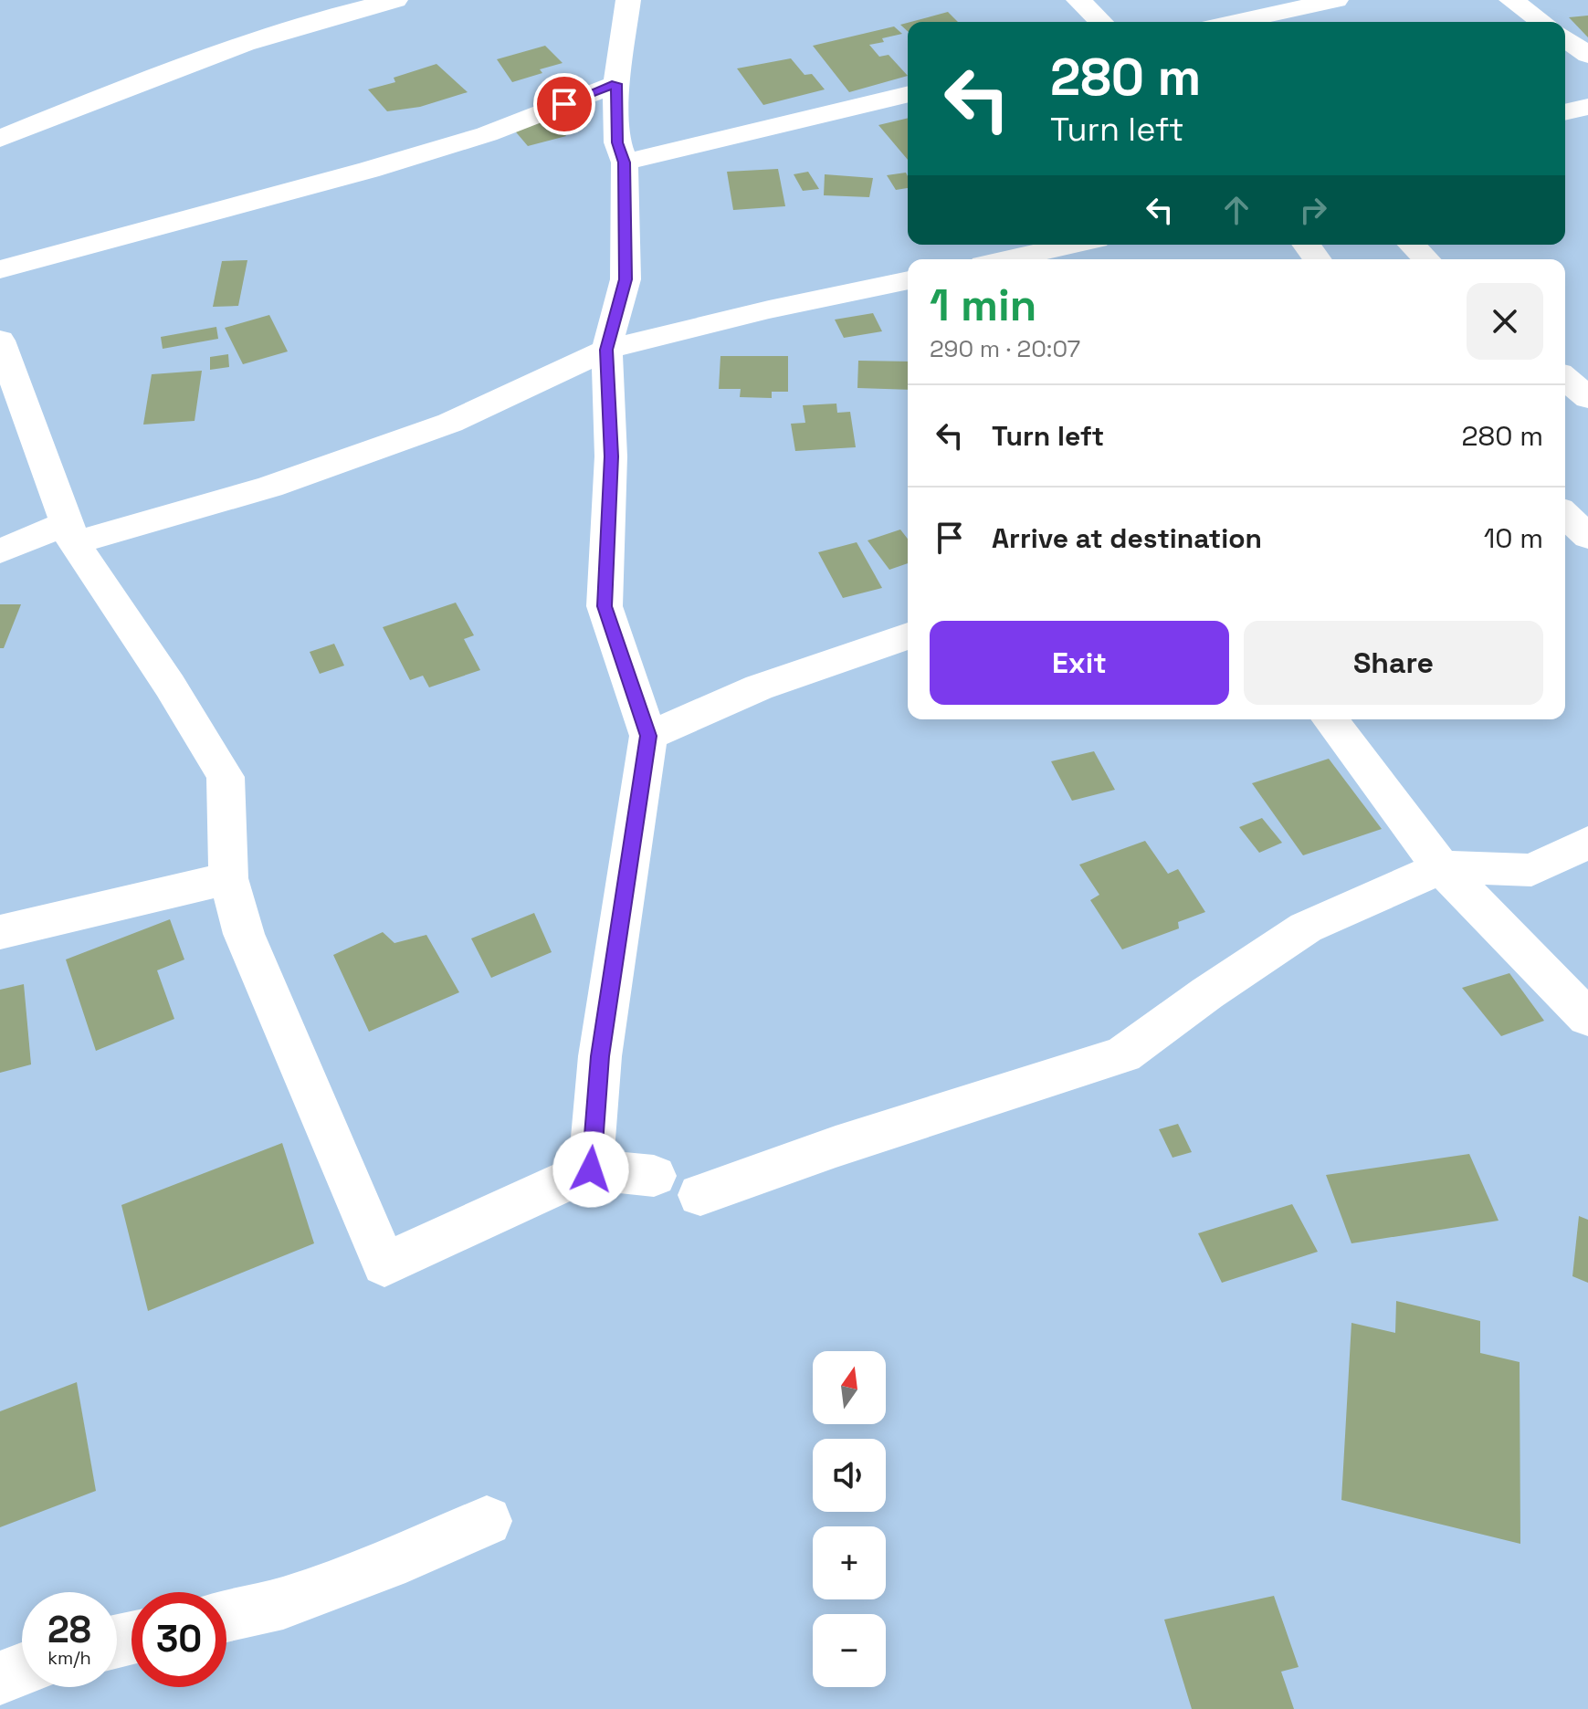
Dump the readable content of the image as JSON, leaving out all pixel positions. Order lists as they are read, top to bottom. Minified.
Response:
{"north":"top","page":{"turn":["280 m","Turn left"],"heading":["1 min","290 m · 20:07"],"list":[{"name":"Turn left","value":"280 m"},{"name":"Arrive at destination","value":"10 m"}],"buttons":["Exit","Share"],"map_buttons":["+","−"],"speed":"28 km/h","limit":"30"}}
